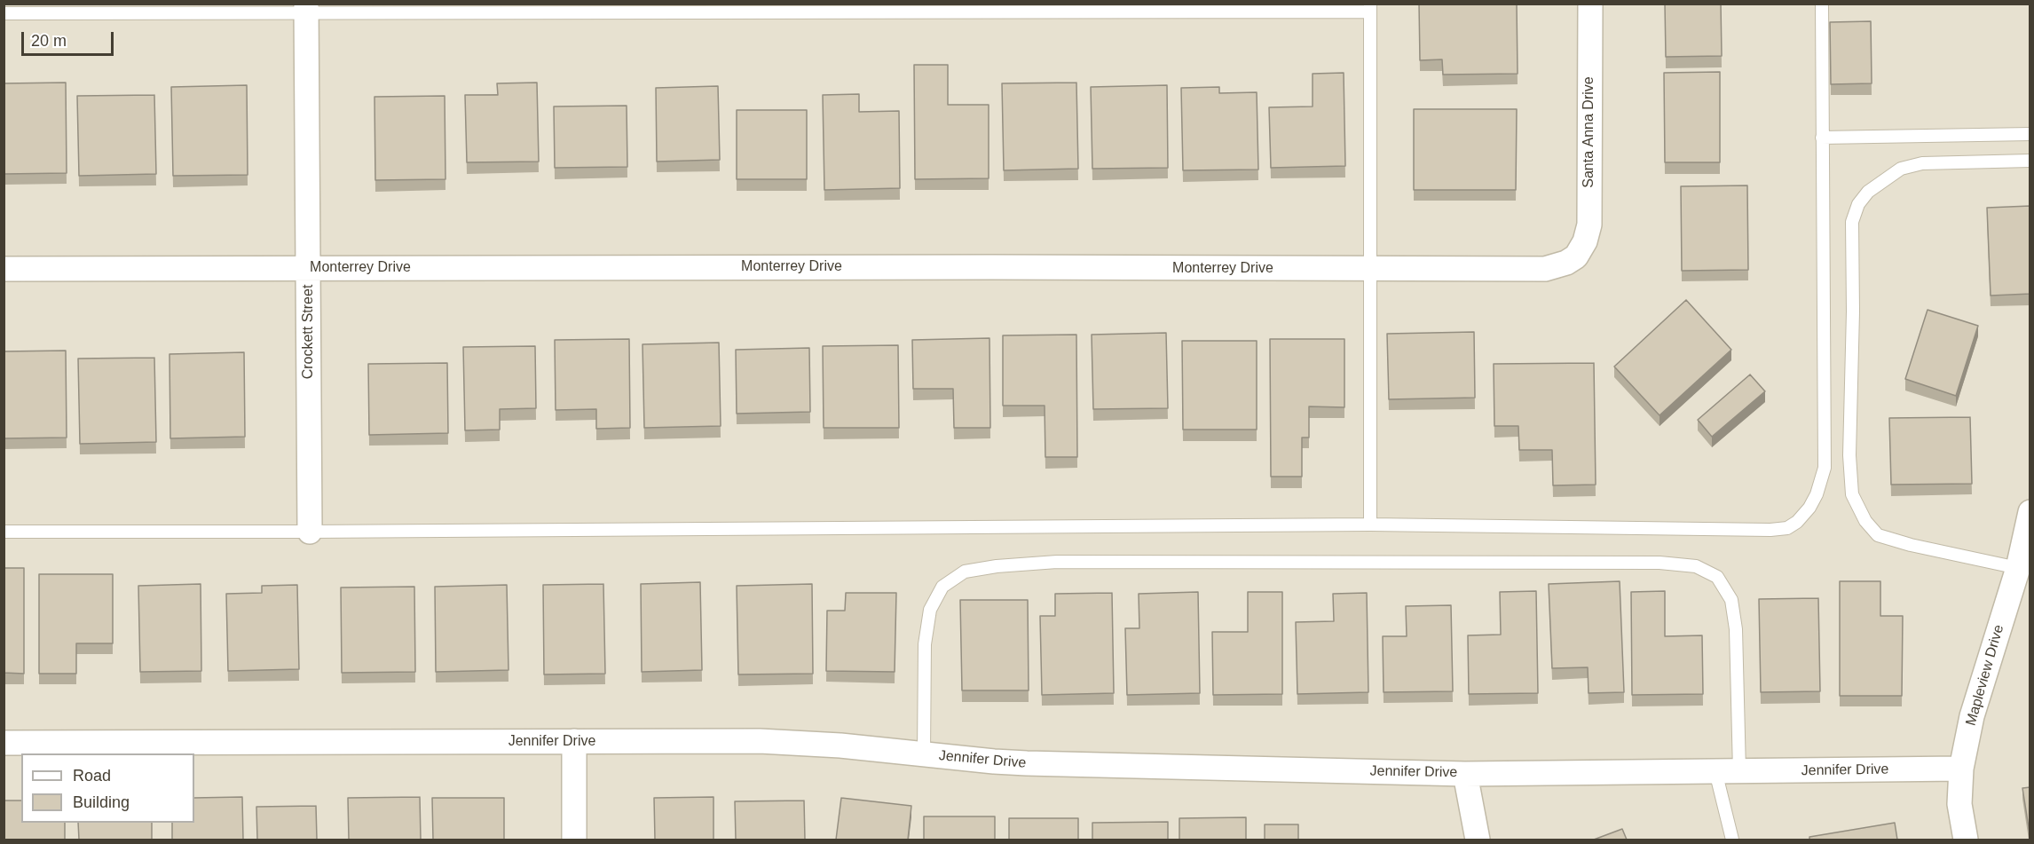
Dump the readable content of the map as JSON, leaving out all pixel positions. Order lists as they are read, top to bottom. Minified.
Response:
{"streets":{"street":["Santa Anna Drive","Monterrey Drive","Crockett Street","Mapleview Drive","Jennifer Drive"]},"crossings":[["Santa Anna Drive","Monterrey Drive"],["Monterrey Drive","Crockett Street"],["Mapleview Drive","Jennifer Drive"]],"legend":["Road","Building"],"scale_bar":"20 m"}
